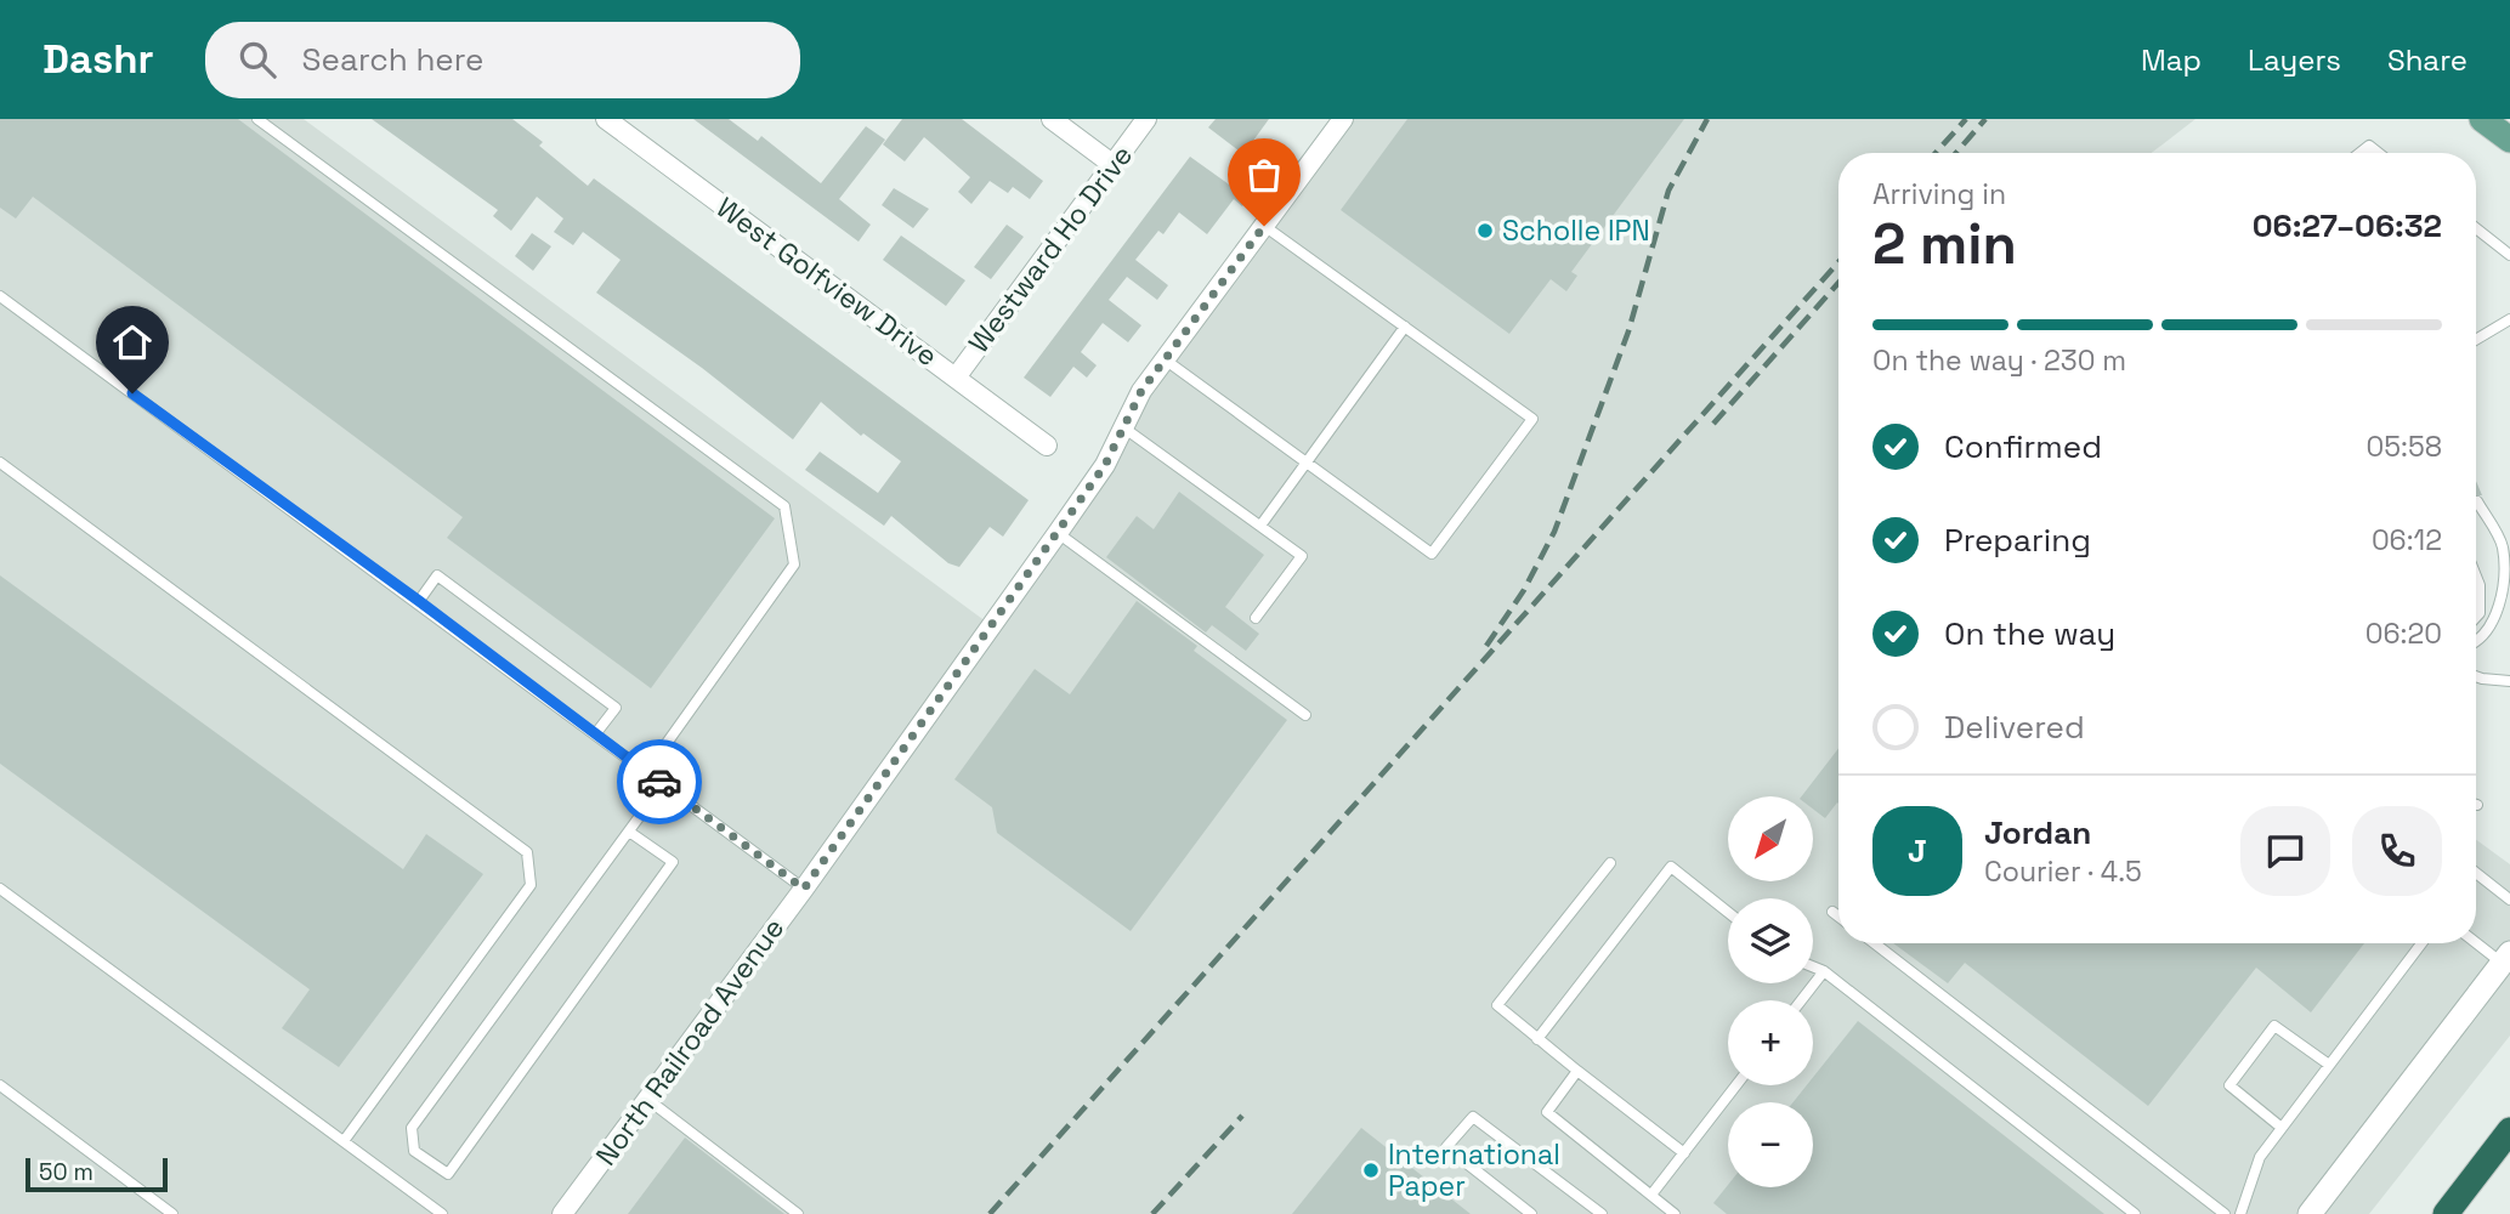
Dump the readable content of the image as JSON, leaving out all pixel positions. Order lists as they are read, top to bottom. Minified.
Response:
{"streets":{"street":["Westward Ho Drive","West Golfview Drive","North Railroad Avenue"]},"crossings":[["Westward Ho Drive","West Golfview Drive"]],"places":["Scholle IPN","International Paper"],"scale_bar":"50 m","north":"bottom left","page":{"header":"Dashr","search":"Search here","nav":["Map","Layers","Share"],"heading":["2 min","Arriving in","06:27–06:32"],"panel":["Jordan","Courier · 4.5"],"bar":"On the way · 230 m","list":[["Confirmed","05:58"],["Preparing","06:12"],["On the way","06:20"],"Delivered"],"map_buttons":["+","−"],"round":"J","scale":"50 m"}}
